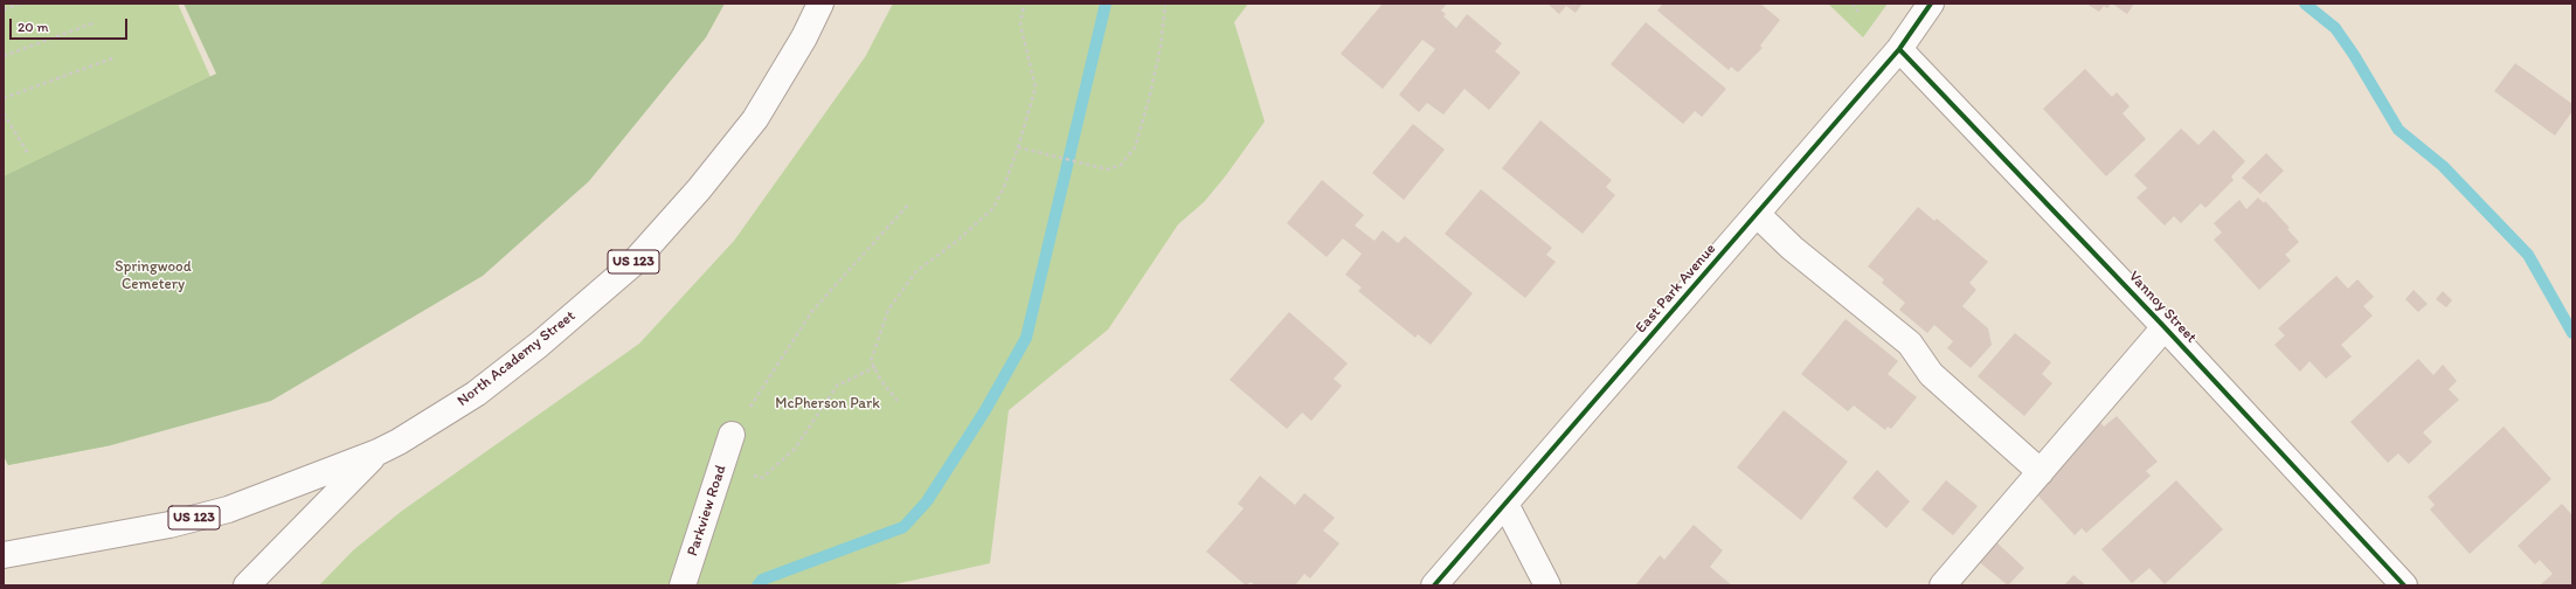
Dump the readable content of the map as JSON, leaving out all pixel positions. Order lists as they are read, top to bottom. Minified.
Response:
{"streets":{"main road":["US 123","East Park Avenue","Vannoy Street","North Academy Street","Parkview Road"]},"crossings":[["East Park Avenue","Vannoy Street"]],"parks":["Springwood Cemetery","McPherson Park"],"scale_bar":"20 m"}
